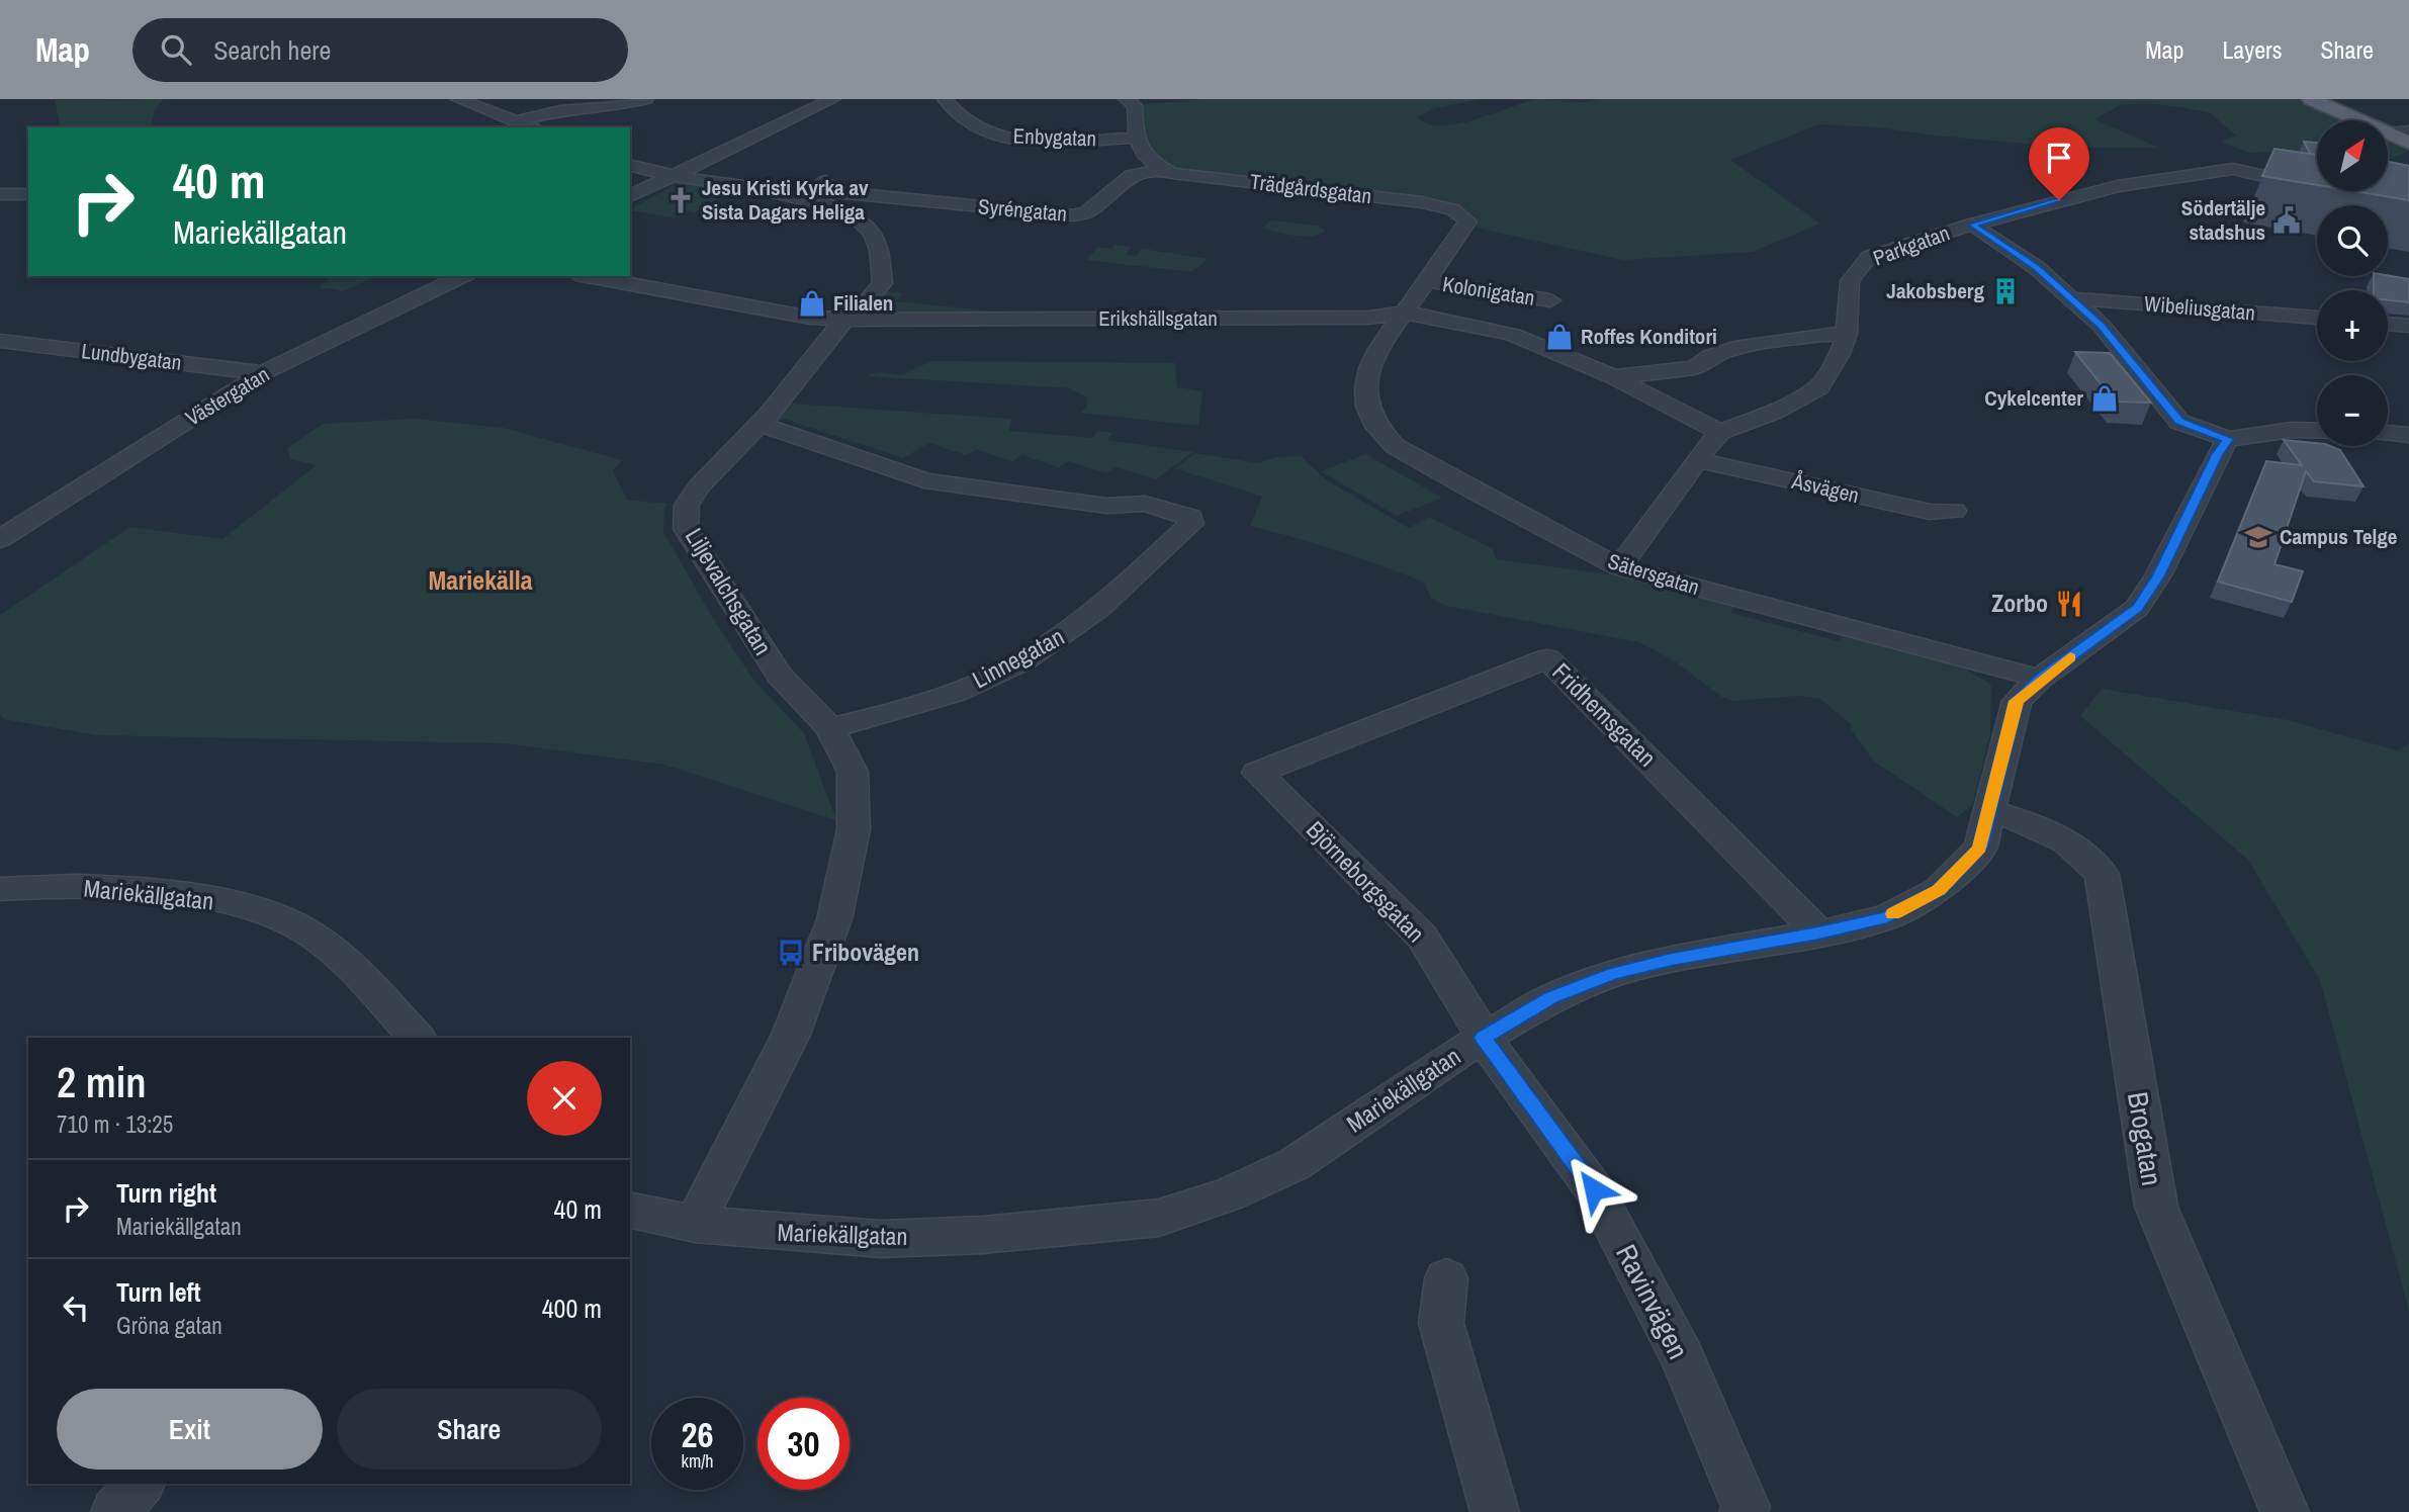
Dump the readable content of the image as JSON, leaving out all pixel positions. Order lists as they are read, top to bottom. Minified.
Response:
{"streets":{"street":["Enbygatan","Trädgårdsgatan","Syréngatan","Parkgatan","Kolonigatan","Wibeliusgatan","Erikshällsgatan","Lundbygatan","Västergatan","Åsvägen","Sätersgatan","Liljevalchsgatan","Linnegatan","Fridhemsgatan","Björneborgsgatan","Mariekällgatan","Brogatan","Ravinvägen"]},"crossings":[["Trädgårdsgatan","Syréngatan"],["Trädgårdsgatan","Kolonigatan"],["Parkgatan","Erikshällsgatan"],["Kolonigatan","Erikshällsgatan"],["Kolonigatan","Sätersgatan"],["Erikshällsgatan","Sätersgatan"],["Erikshällsgatan","Liljevalchsgatan"],["Lundbygatan","Västergatan"],["Sätersgatan","Mariekällgatan"],["Liljevalchsgatan","Linnegatan"],["Liljevalchsgatan","Mariekällgatan"],["Fridhemsgatan","Björneborgsgatan"],["Fridhemsgatan","Mariekällgatan"],["Björneborgsgatan","Mariekällgatan"],["Björneborgsgatan","Ravinvägen"],["Mariekällgatan","Brogatan"],["Mariekällgatan","Ravinvägen"]],"districts":["Mariekälla"],"places":{"church":["Jesu Kristi Kyrka av Sista Dagars Heliga"],"public building":["Södertälje stadshus"],"building":["Jakobsberg"],"shop":["Filialen","Roffes Konditori","Cykelcenter"],"school or university":["Campus Telge"],"restaurant":["Zorbo"],"bus stop":["Fribovägen"]},"north":"top right","page":{"header":"Map","search":"Search here","nav":["Map","Layers","Share"],"map_buttons":["+","−"],"turn":["40 m","Mariekällgatan"],"heading":["2 min","710 m · 13:25"],"list":[{"name":"Turn right","note":"Mariekällgatan","value":"40 m"},{"name":"Turn left","note":"Gröna gatan","value":"400 m"}],"buttons":["Exit","Share"],"speed":"26 km/h","limit":"30"}}
